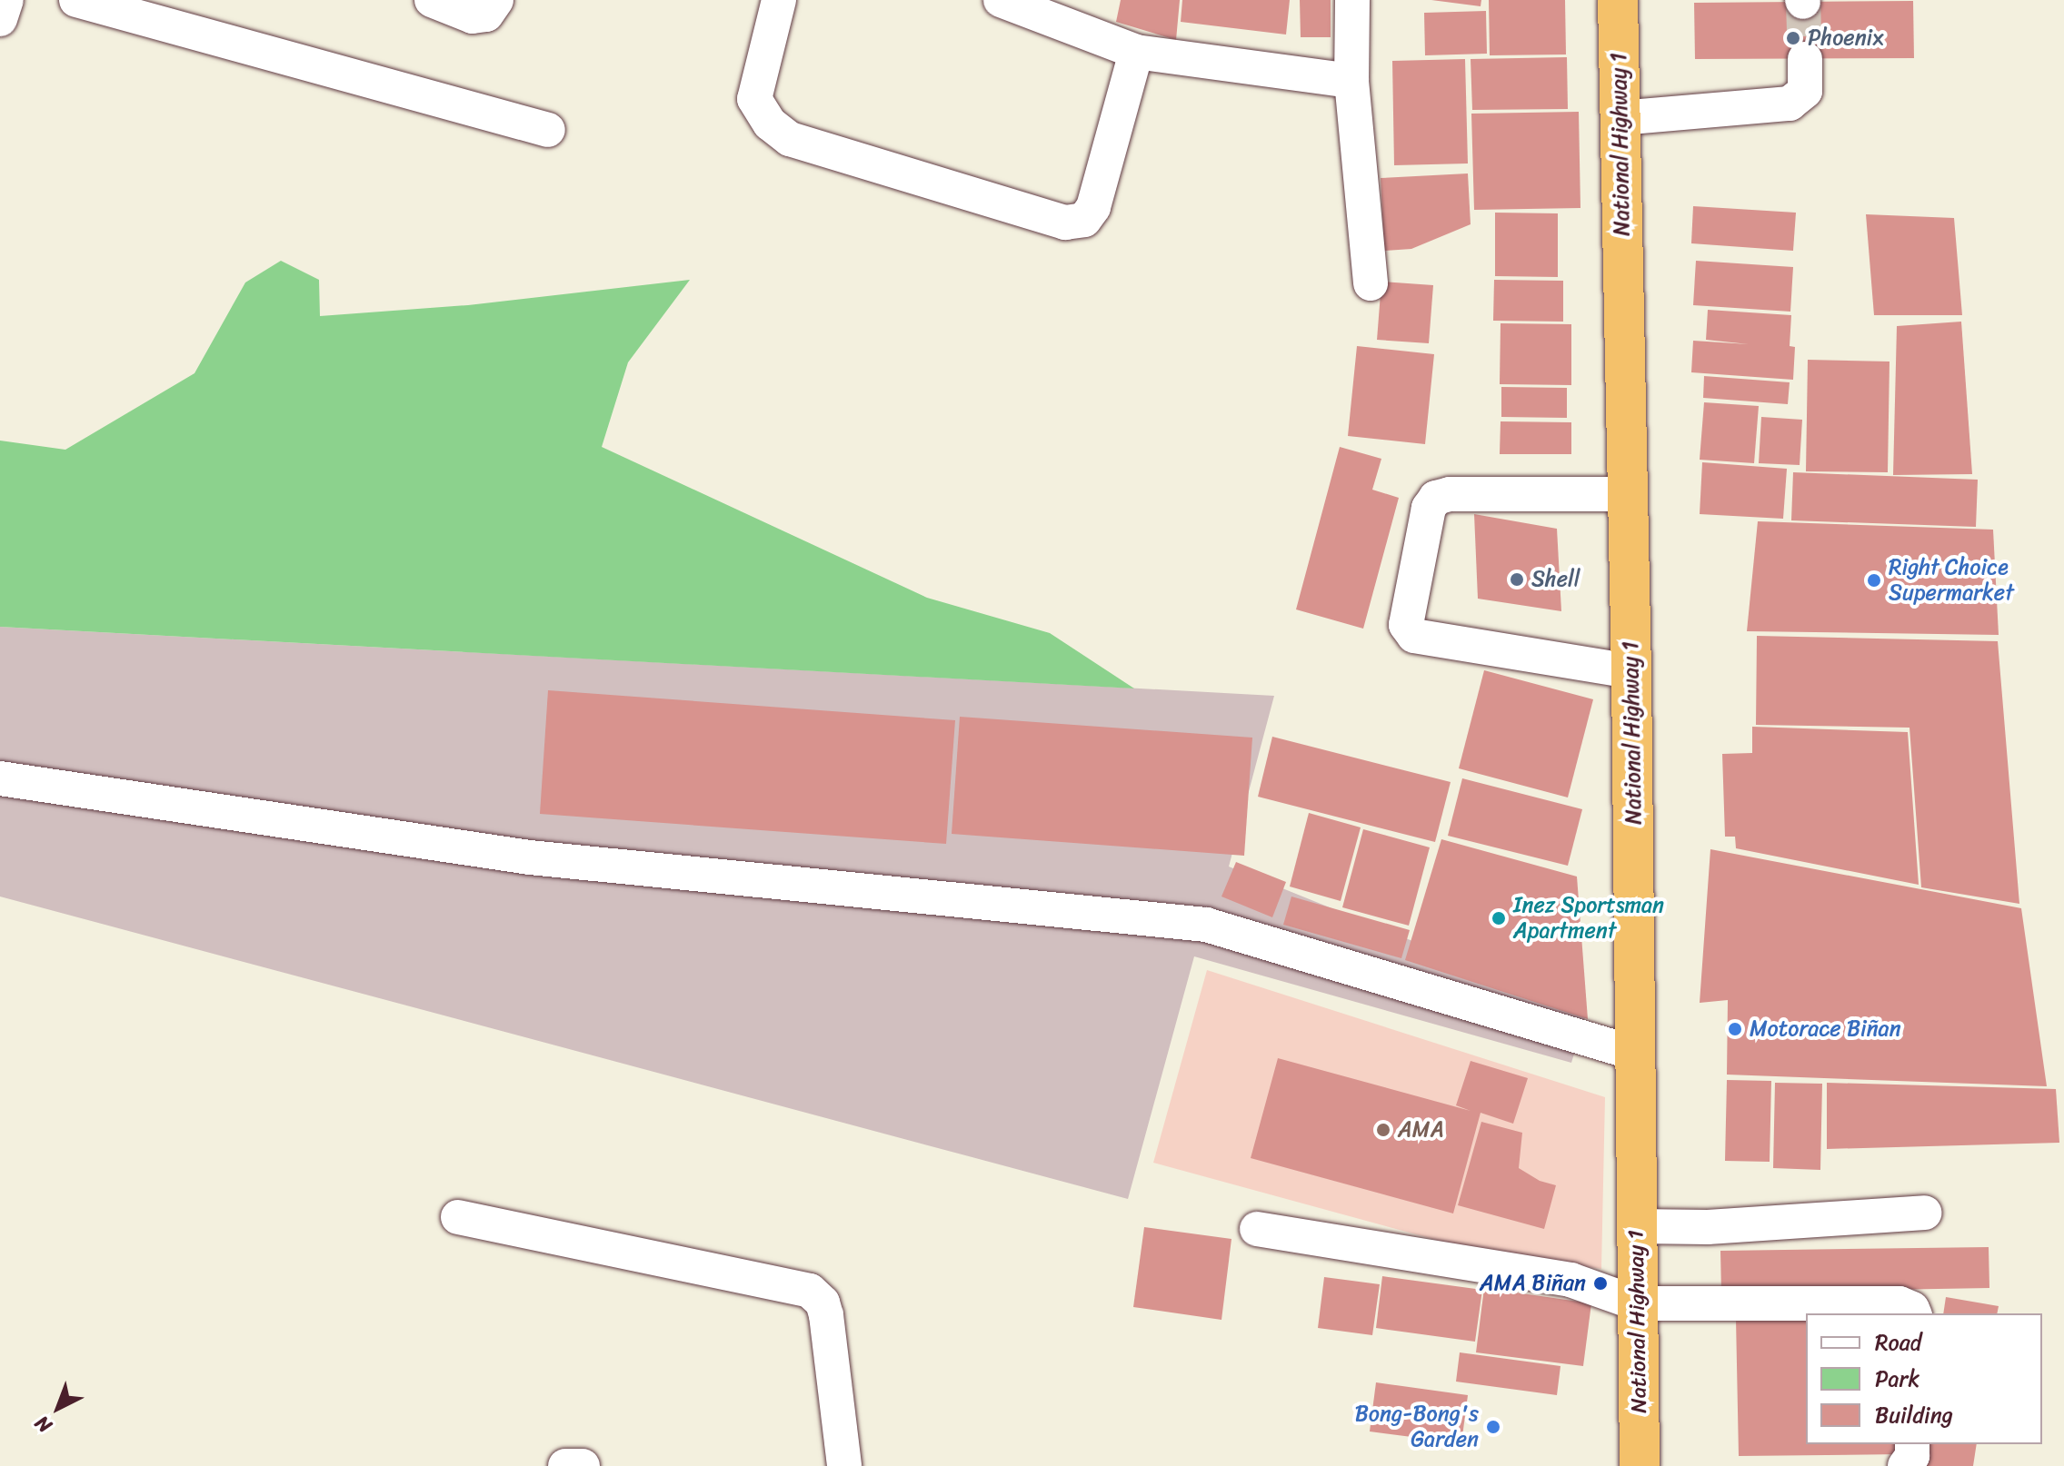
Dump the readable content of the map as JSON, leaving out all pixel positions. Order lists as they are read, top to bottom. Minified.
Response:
{"streets":{"highway":["National Highway 1"]},"places":["Phoenix","Shell","Right Choice Supermarket","Inez Sportsman Apartment","Motorace Biñan","AMA","AMA Biñan","Bong-Bong's Garden"],"legend":["Road","Park","Building"],"north":"bottom left"}
